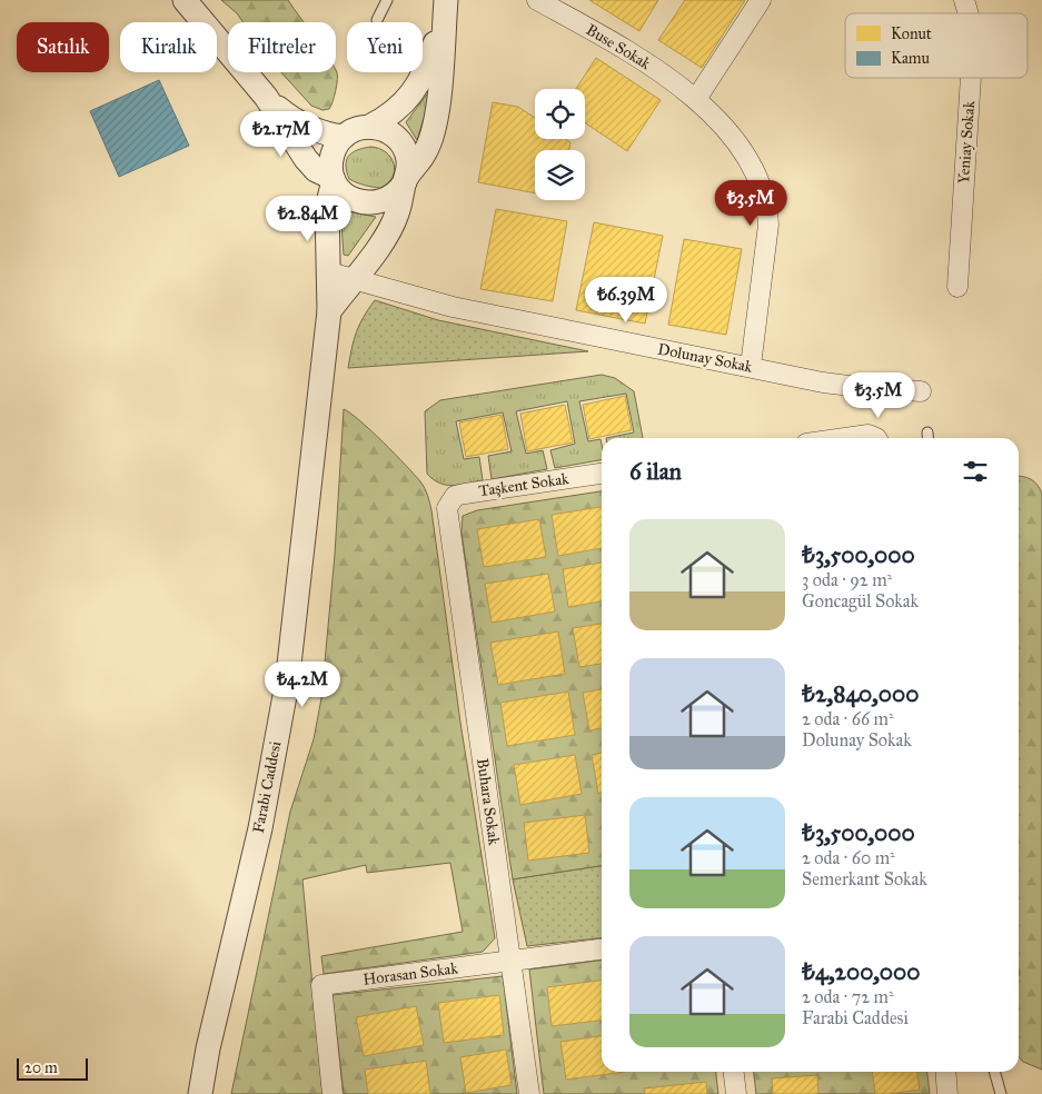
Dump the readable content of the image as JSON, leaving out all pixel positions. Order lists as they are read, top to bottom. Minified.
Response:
{"streets":{"street":["Buse Sokak","Yeniay Sokak","Dolunay Sokak","Taşkent Sokak","Farabi Caddesi","Buhara Sokak","Horasan Sokak"]},"crossings":[["Buse Sokak","Dolunay Sokak"],["Dolunay Sokak","Farabi Caddesi"],["Taşkent Sokak","Buhara Sokak"],["Buhara Sokak","Horasan Sokak"]],"legend":["Konut","Kamu"],"scale_bar":"20 m","page":{"chip":["Satılık","Kiralık","Filtreler","Yeni"],"price":["₺2.17M","₺3.5M","₺2.84M","₺6.39M","₺3.5M","₺4.2M"],"heading":"6 ilan","list":[{"name":"₺3,500,000","note":"3 oda · 92 m² · Goncagül Sokak"},{"name":"₺2,840,000","note":"2 oda · 66 m² · Dolunay Sokak"},{"name":"₺3,500,000","note":"2 oda · 60 m² · Semerkant Sokak"},{"name":"₺4,200,000","note":"2 oda · 72 m² · Farabi Caddesi"}],"scale":"20 m"}}
